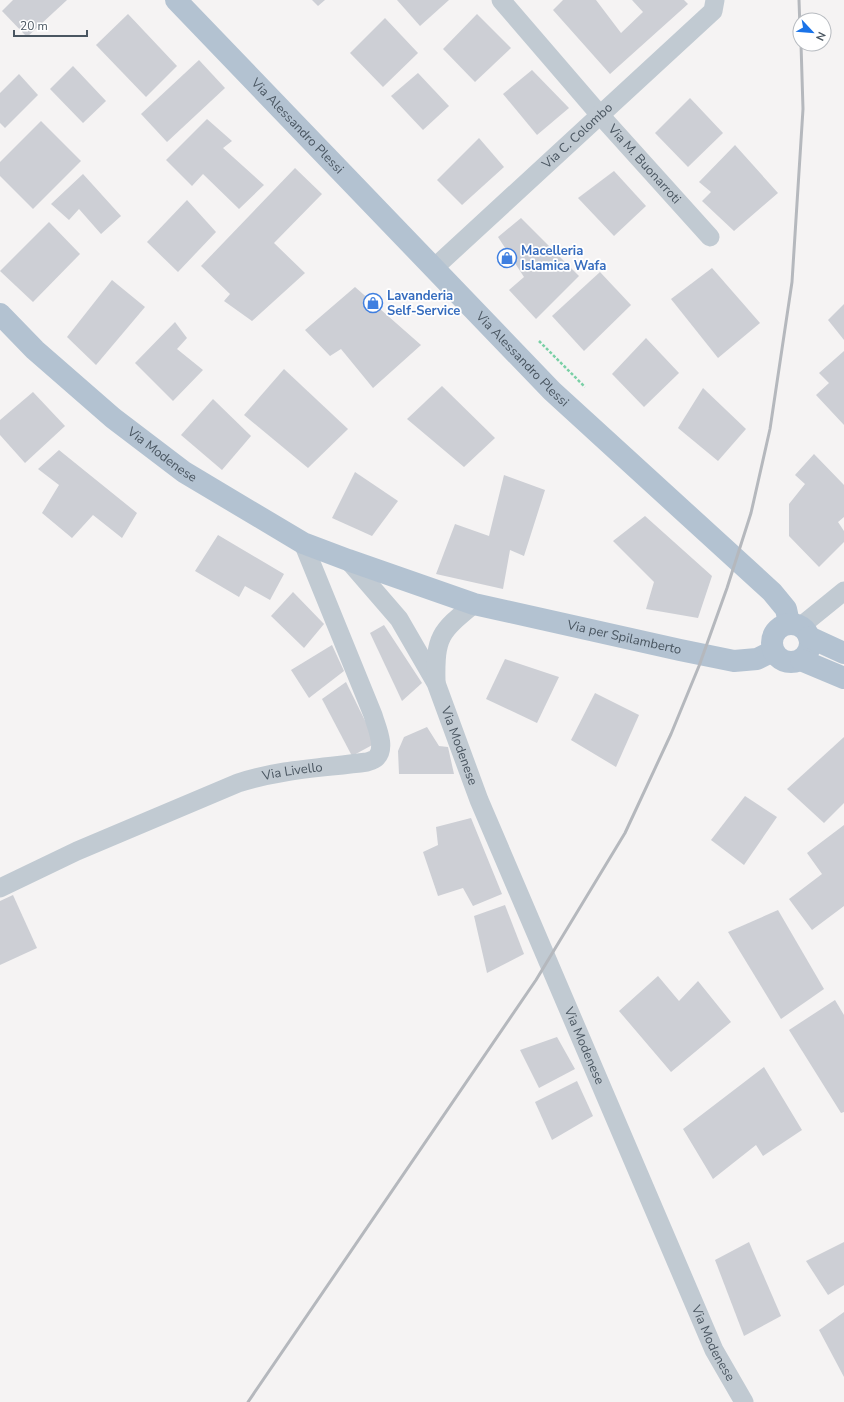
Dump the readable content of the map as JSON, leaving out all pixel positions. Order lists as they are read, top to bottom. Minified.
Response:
{"streets":{"main road":["Via Alessandro Plessi","Via Modenese","Via per Spilamberto"],"street":["Via C. Colombo","Via M. Buonarroti","Via Livello"]},"crossings":[["Via Alessandro Plessi","Via C. Colombo"],["Via Alessandro Plessi","Via per Spilamberto"],["Via C. Colombo","Via M. Buonarroti"],["Via Modenese","Via per Spilamberto"],["Via Modenese","Via Livello"]],"places":{"shop":["Macelleria Islamica Wafa","Lavanderia Self-Service"]},"scale_bar":"20 m","north":"bottom right"}
